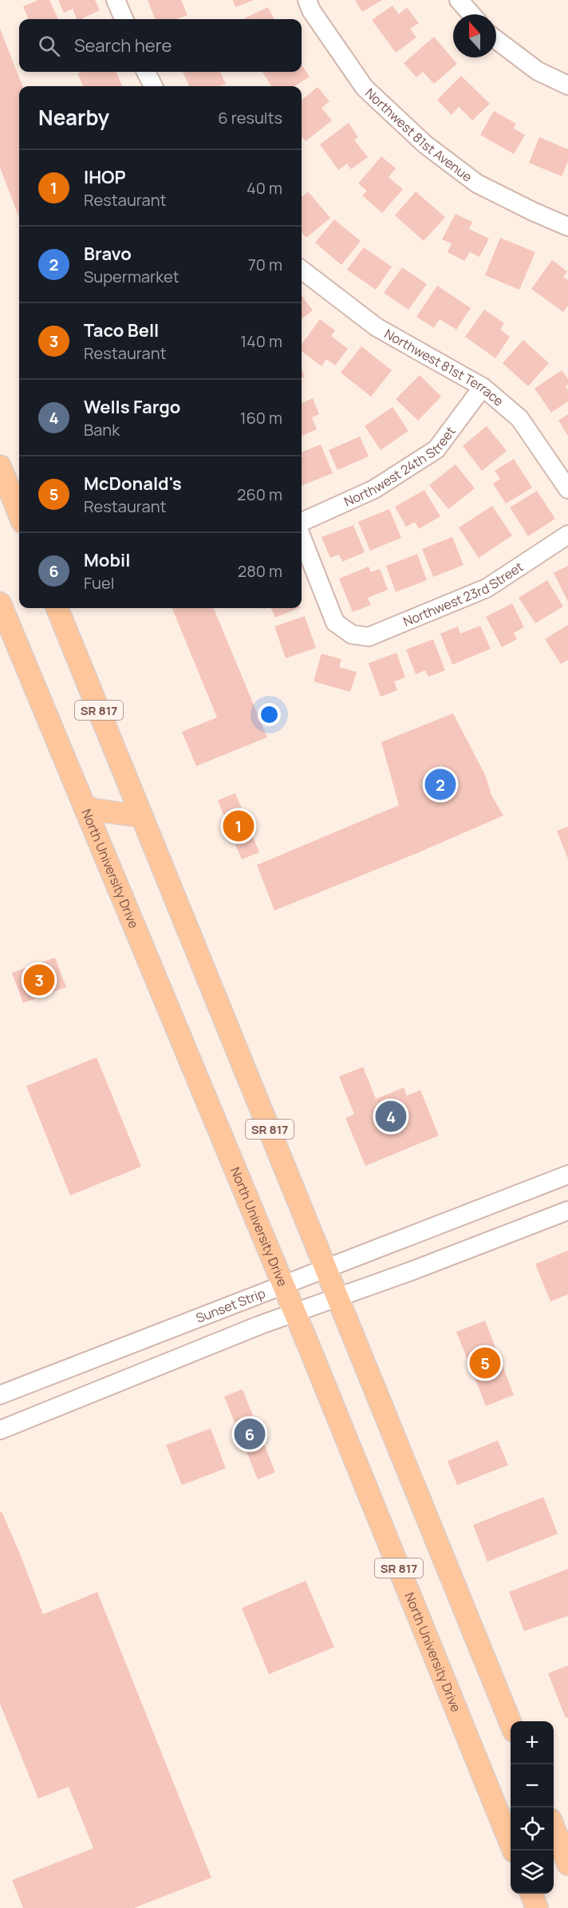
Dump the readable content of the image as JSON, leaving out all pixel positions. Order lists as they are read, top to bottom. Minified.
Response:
{"streets":{"main road":["SR 817","North University Drive"],"street":["Northwest 81st Avenue","Northwest 81st Terrace","Northwest 24th Street","Northwest 23rd Street","Sunset Strip"]},"crossings":[["Northwest 81st Terrace","Northwest 24th Street"],["SR 817","Sunset Strip"],["North University Drive","Sunset Strip"]],"north":"top","page":{"search":"Search here","heading":["Nearby","6 results"],"list":[{"mark":"1","name":"IHOP","note":"Restaurant","value":"40 m"},{"mark":"2","name":"Bravo","note":"Supermarket","value":"70 m"},{"mark":"3","name":"Taco Bell","note":"Restaurant","value":"140 m"},{"mark":"4","name":"Wells Fargo","note":"Bank","value":"160 m"},{"mark":"5","name":"McDonald's","note":"Restaurant","value":"260 m"},{"mark":"6","name":"Mobil","note":"Fuel","value":"280 m"}],"pins":["2","1","3","4","5","6"],"map_buttons":["+","−"]}}
